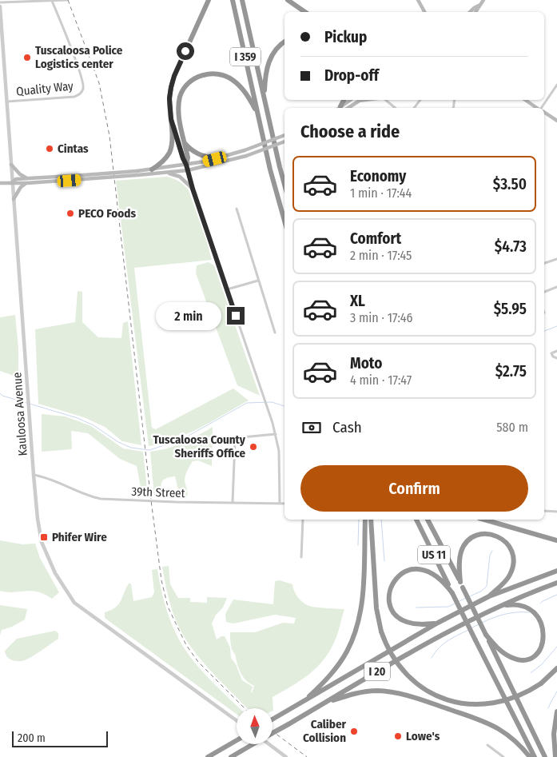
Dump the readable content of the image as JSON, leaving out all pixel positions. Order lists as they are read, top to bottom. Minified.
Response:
{"streets":{"highway":["I 359","US 11","I 20"],"street":["Quality Way","Kauloosa Avenue","39th Street"]},"crossings":[["Quality Way","Kauloosa Avenue"],["Kauloosa Avenue","39th Street"]],"places":{"other":["Tuscaloosa Police Logistics center","Cintas","PECO Foods","Tuscaloosa County Sheriffs Office","Caliber Collision","Lowe's"],"transit":["Phifer Wire"]},"scale_bar":"200 m","north":"top","page":{"banner":["Pickup","Drop-off"],"heading":"Choose a ride","list":[{"name":"Economy","note":"1 min · 17:44","value":"$3.50"},{"name":"Comfort","note":"2 min · 17:45","value":"$4.73"},{"name":"XL","note":"3 min · 17:46","value":"$5.95"},{"name":"Moto","note":"4 min · 17:47","value":"$2.75"}],"bubble":"2 min","pay":["Cash","580 m"],"buttons":"Confirm","scale":"200 m"}}
